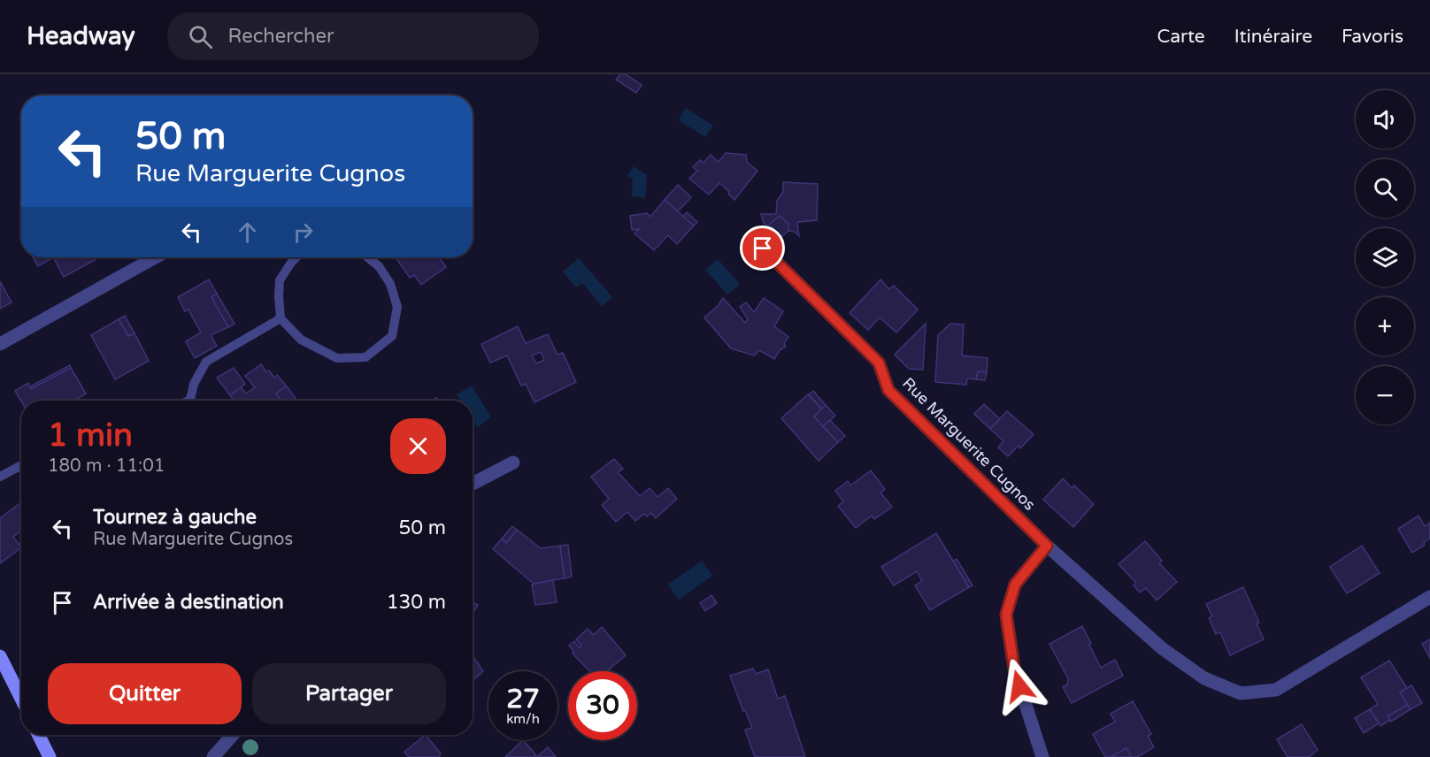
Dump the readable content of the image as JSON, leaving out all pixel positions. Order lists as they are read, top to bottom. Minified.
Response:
{"streets":{"street":["Rue Marguerite Cugnos"]},"page":{"header":"Headway","search":"Rechercher","nav":["Carte","Itinéraire","Favoris"],"map_buttons":["+","−"],"turn":["50 m","Rue Marguerite Cugnos"],"heading":["1 min","180 m · 11:01"],"list":[{"name":"Tournez à gauche","note":"Rue Marguerite Cugnos","value":"50 m"},{"name":"Arrivée à destination","value":"130 m"}],"buttons":["Quitter","Partager"],"speed":"27 km/h","limit":"30"}}
